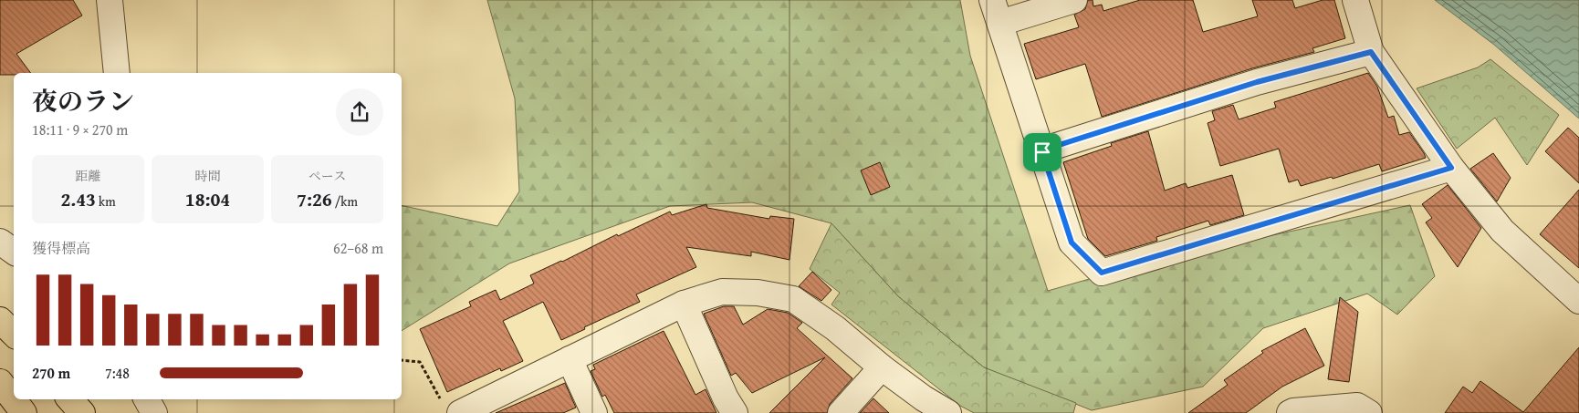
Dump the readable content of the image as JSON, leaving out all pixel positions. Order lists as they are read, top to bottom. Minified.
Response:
{"page":{"heading":["夜のラン","18:11 · 9 × 270 m"],"stats":[["距離","2.43 km"],["時間","18:04"],["ペース","7:26 /km"]],"chart":["獲得標高","62–68 m"],"list":[{"name":"270 m","note":"7:48"}]}}
